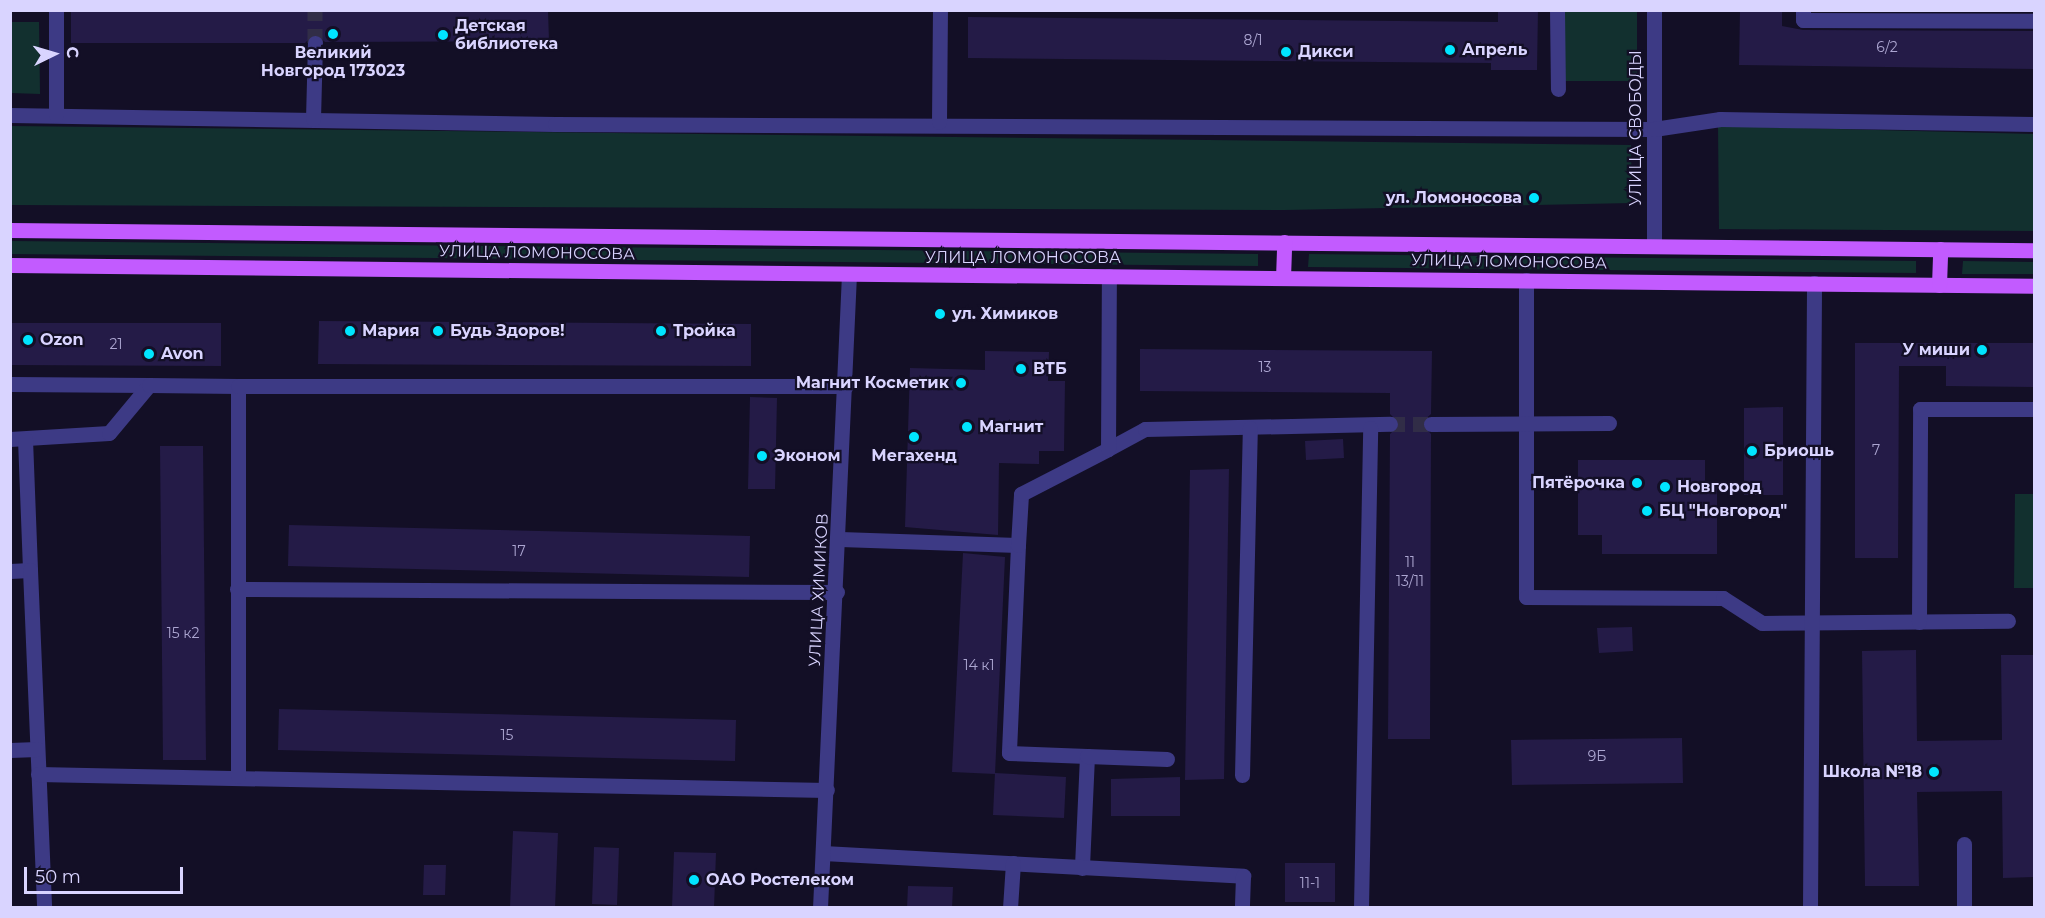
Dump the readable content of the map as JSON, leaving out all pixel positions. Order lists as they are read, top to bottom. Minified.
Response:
{"streets":{"main road":["УЛИЦА ЛОМОНОСОВА"],"street":["УЛИЦА СВОБОДЫ","УЛИЦА ХИМИКОВ"]},"crossings":[["УЛИЦА СВОБОДЫ","УЛИЦА ЛОМОНОСОВА"],["УЛИЦА ЛОМОНОСОВА","УЛИЦА ХИМИКОВ"]],"places":["Великий Новгород 173023","Детская библиотека","Апрель","Дикси","ул. Ломоносова","ул. Химиков","Мария","Будь Здоров!","Тройка","Ozon","У миши","Avon","ВТБ","Магнит Косметик","Магнит","Мегахенд","Бриошь","Эконом","Пятёрочка","Новгород","БЦ \"Новгород\"","Школа №18","ОАО Ростелеком"],"house_numbers":["8/1","6/2","21","13","7","17","11","13/11","15 к2","14 к1","15","9Б","11-1"],"scale_bar":"50 m","north":"right"}
